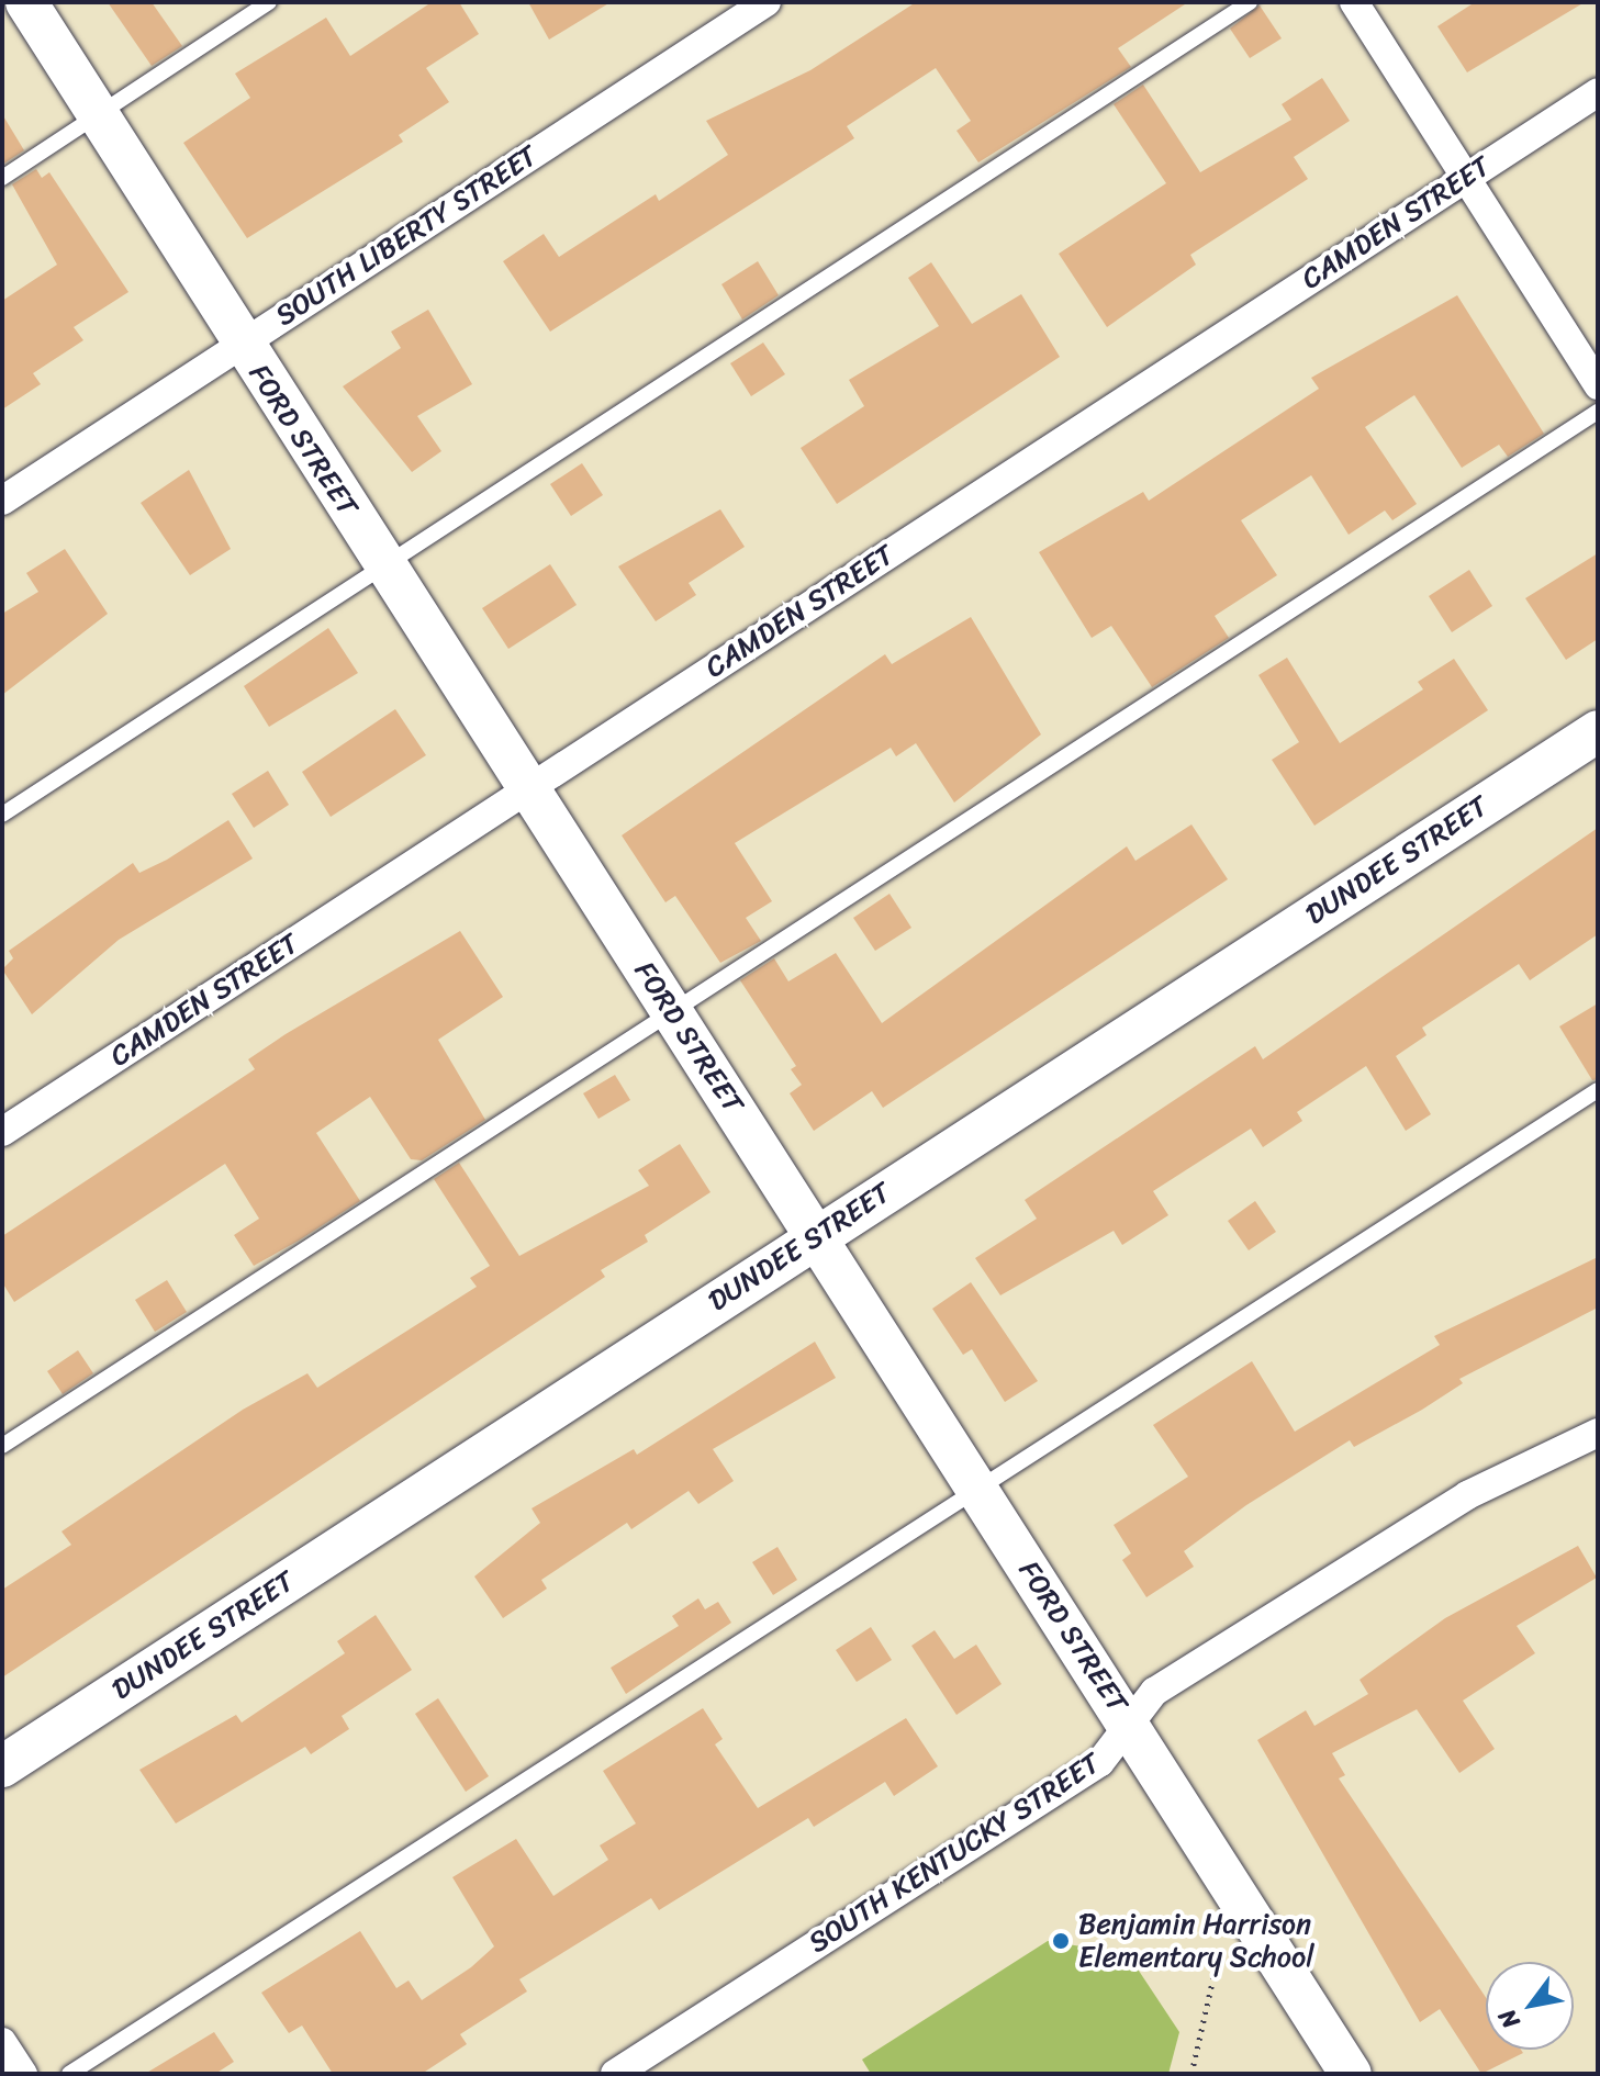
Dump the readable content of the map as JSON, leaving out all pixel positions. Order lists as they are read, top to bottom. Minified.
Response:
{"streets":{"street":["CAMDEN STREET","SOUTH LIBERTY STREET","FORD STREET","DUNDEE STREET","SOUTH KENTUCKY STREET"]},"crossings":[["CAMDEN STREET","FORD STREET"],["SOUTH LIBERTY STREET","FORD STREET"],["FORD STREET","DUNDEE STREET"],["FORD STREET","SOUTH KENTUCKY STREET"]],"places":["Benjamin Harrison Elementary School"],"north":"bottom left"}
